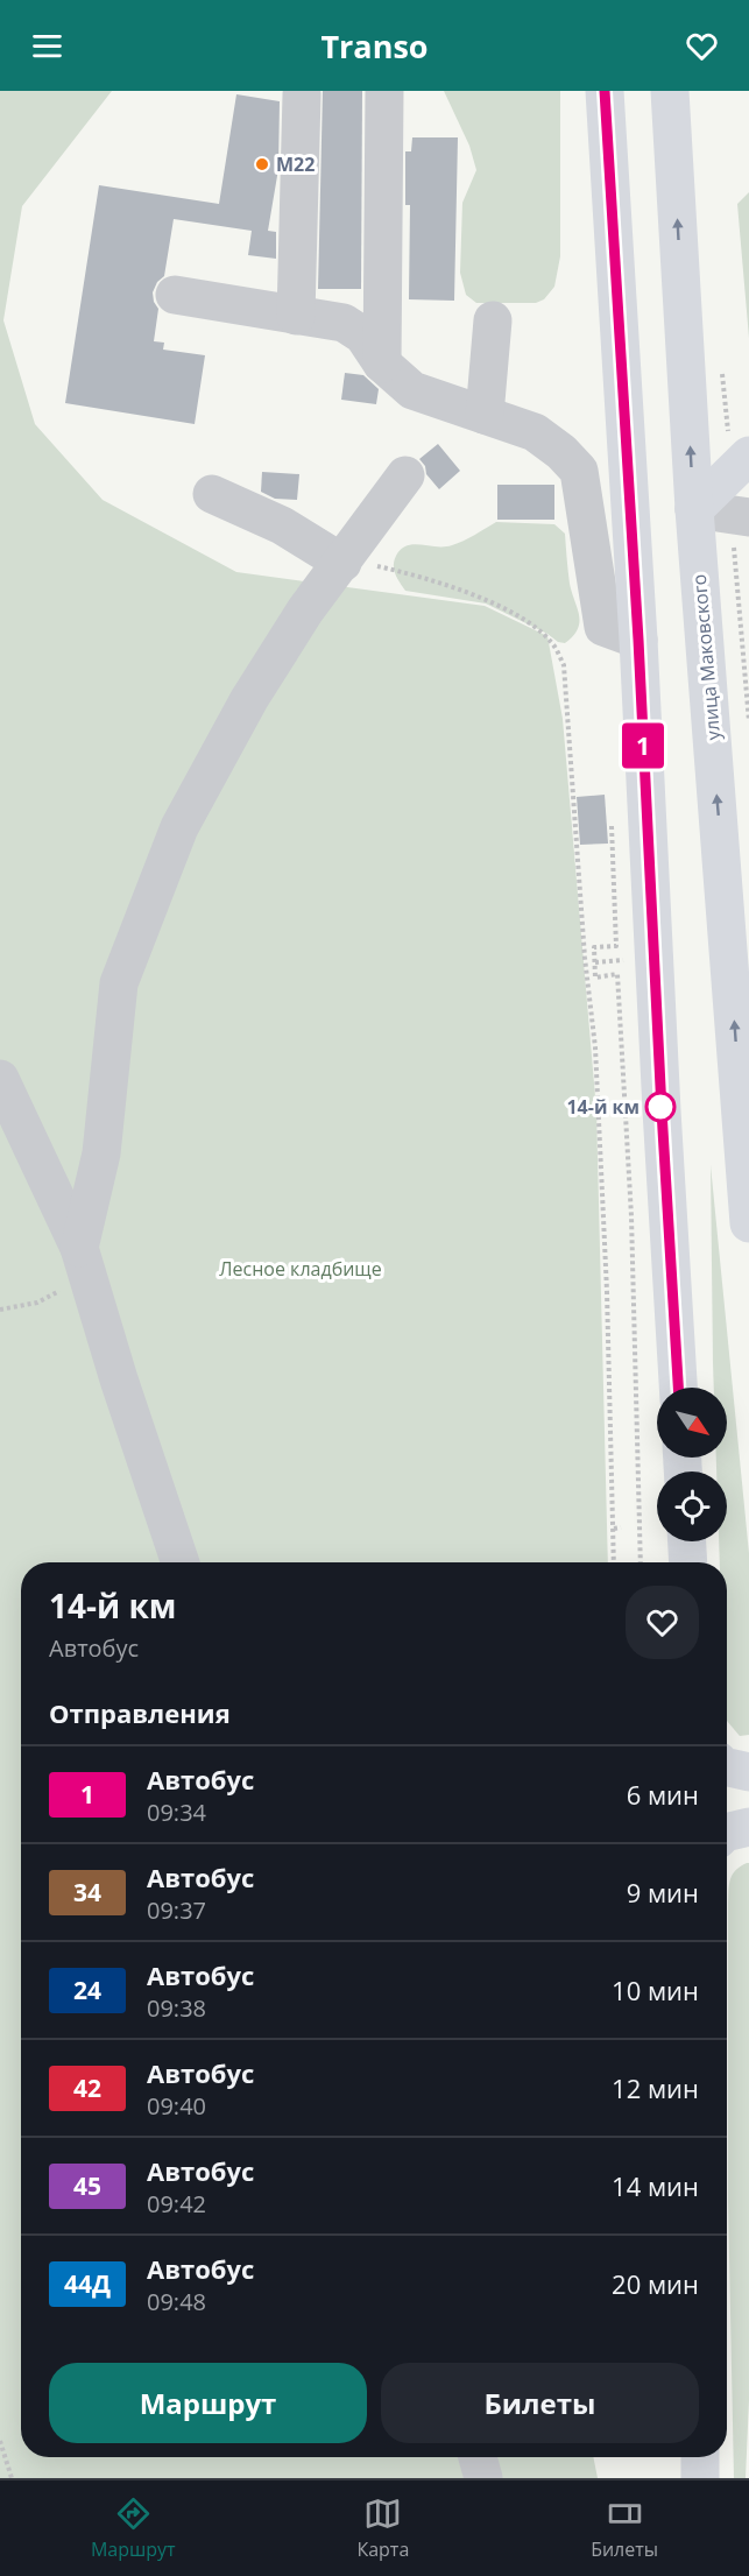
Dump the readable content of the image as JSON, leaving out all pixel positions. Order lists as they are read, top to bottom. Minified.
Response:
{"streets":{"main road":["улица Маковского"]},"parks":["Лесное кладбище"],"places":["M22","14-й км"],"lines":["bus line 1"],"north":"bottom right","page":{"header":"Transo","on_map":"1","heading":[["14-й км","Автобус"],"Отправления"],"list":[{"mark":"1","name":"Автобус","note":"09:34","value":"6 мин"},{"mark":"34","name":"Автобус","note":"09:37","value":"9 мин"},{"mark":"24","name":"Автобус","note":"09:38","value":"10 мин"},{"mark":"42","name":"Автобус","note":"09:40","value":"12 мин"},{"mark":"45","name":"Автобус","note":"09:42","value":"14 мин"},{"mark":"44Д","name":"Автобус","note":"09:48","value":"20 мин"}],"buttons":["Маршрут","Билеты"],"tabs":["Маршрут","Карта","Билеты"]}}
